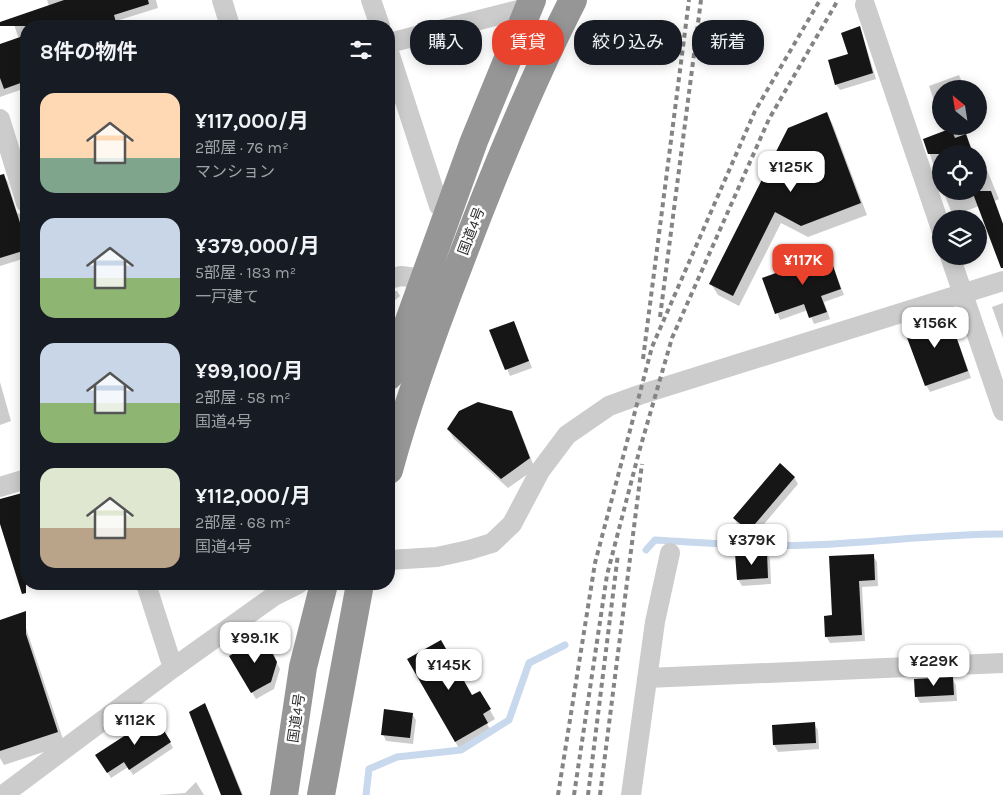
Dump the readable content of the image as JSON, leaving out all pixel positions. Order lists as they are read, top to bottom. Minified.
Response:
{"streets":{"highway":["国道4号"]},"north":"top left","page":{"chip":["購入","賃貸","絞り込み","新着"],"heading":"8件の物件","list":[{"name":"¥117,000/月","note":"2部屋 · 76 m² · マンション"},{"name":"¥379,000/月","note":"5部屋 · 183 m² · 一戸建て"},{"name":"¥99,100/月","note":"2部屋 · 58 m² · 国道4号"},{"name":"¥112,000/月","note":"2部屋 · 68 m² · 国道4号"}],"price":["¥125K","¥117K","¥156K","¥379K","¥99.1K","¥229K","¥145K","¥112K"]}}
